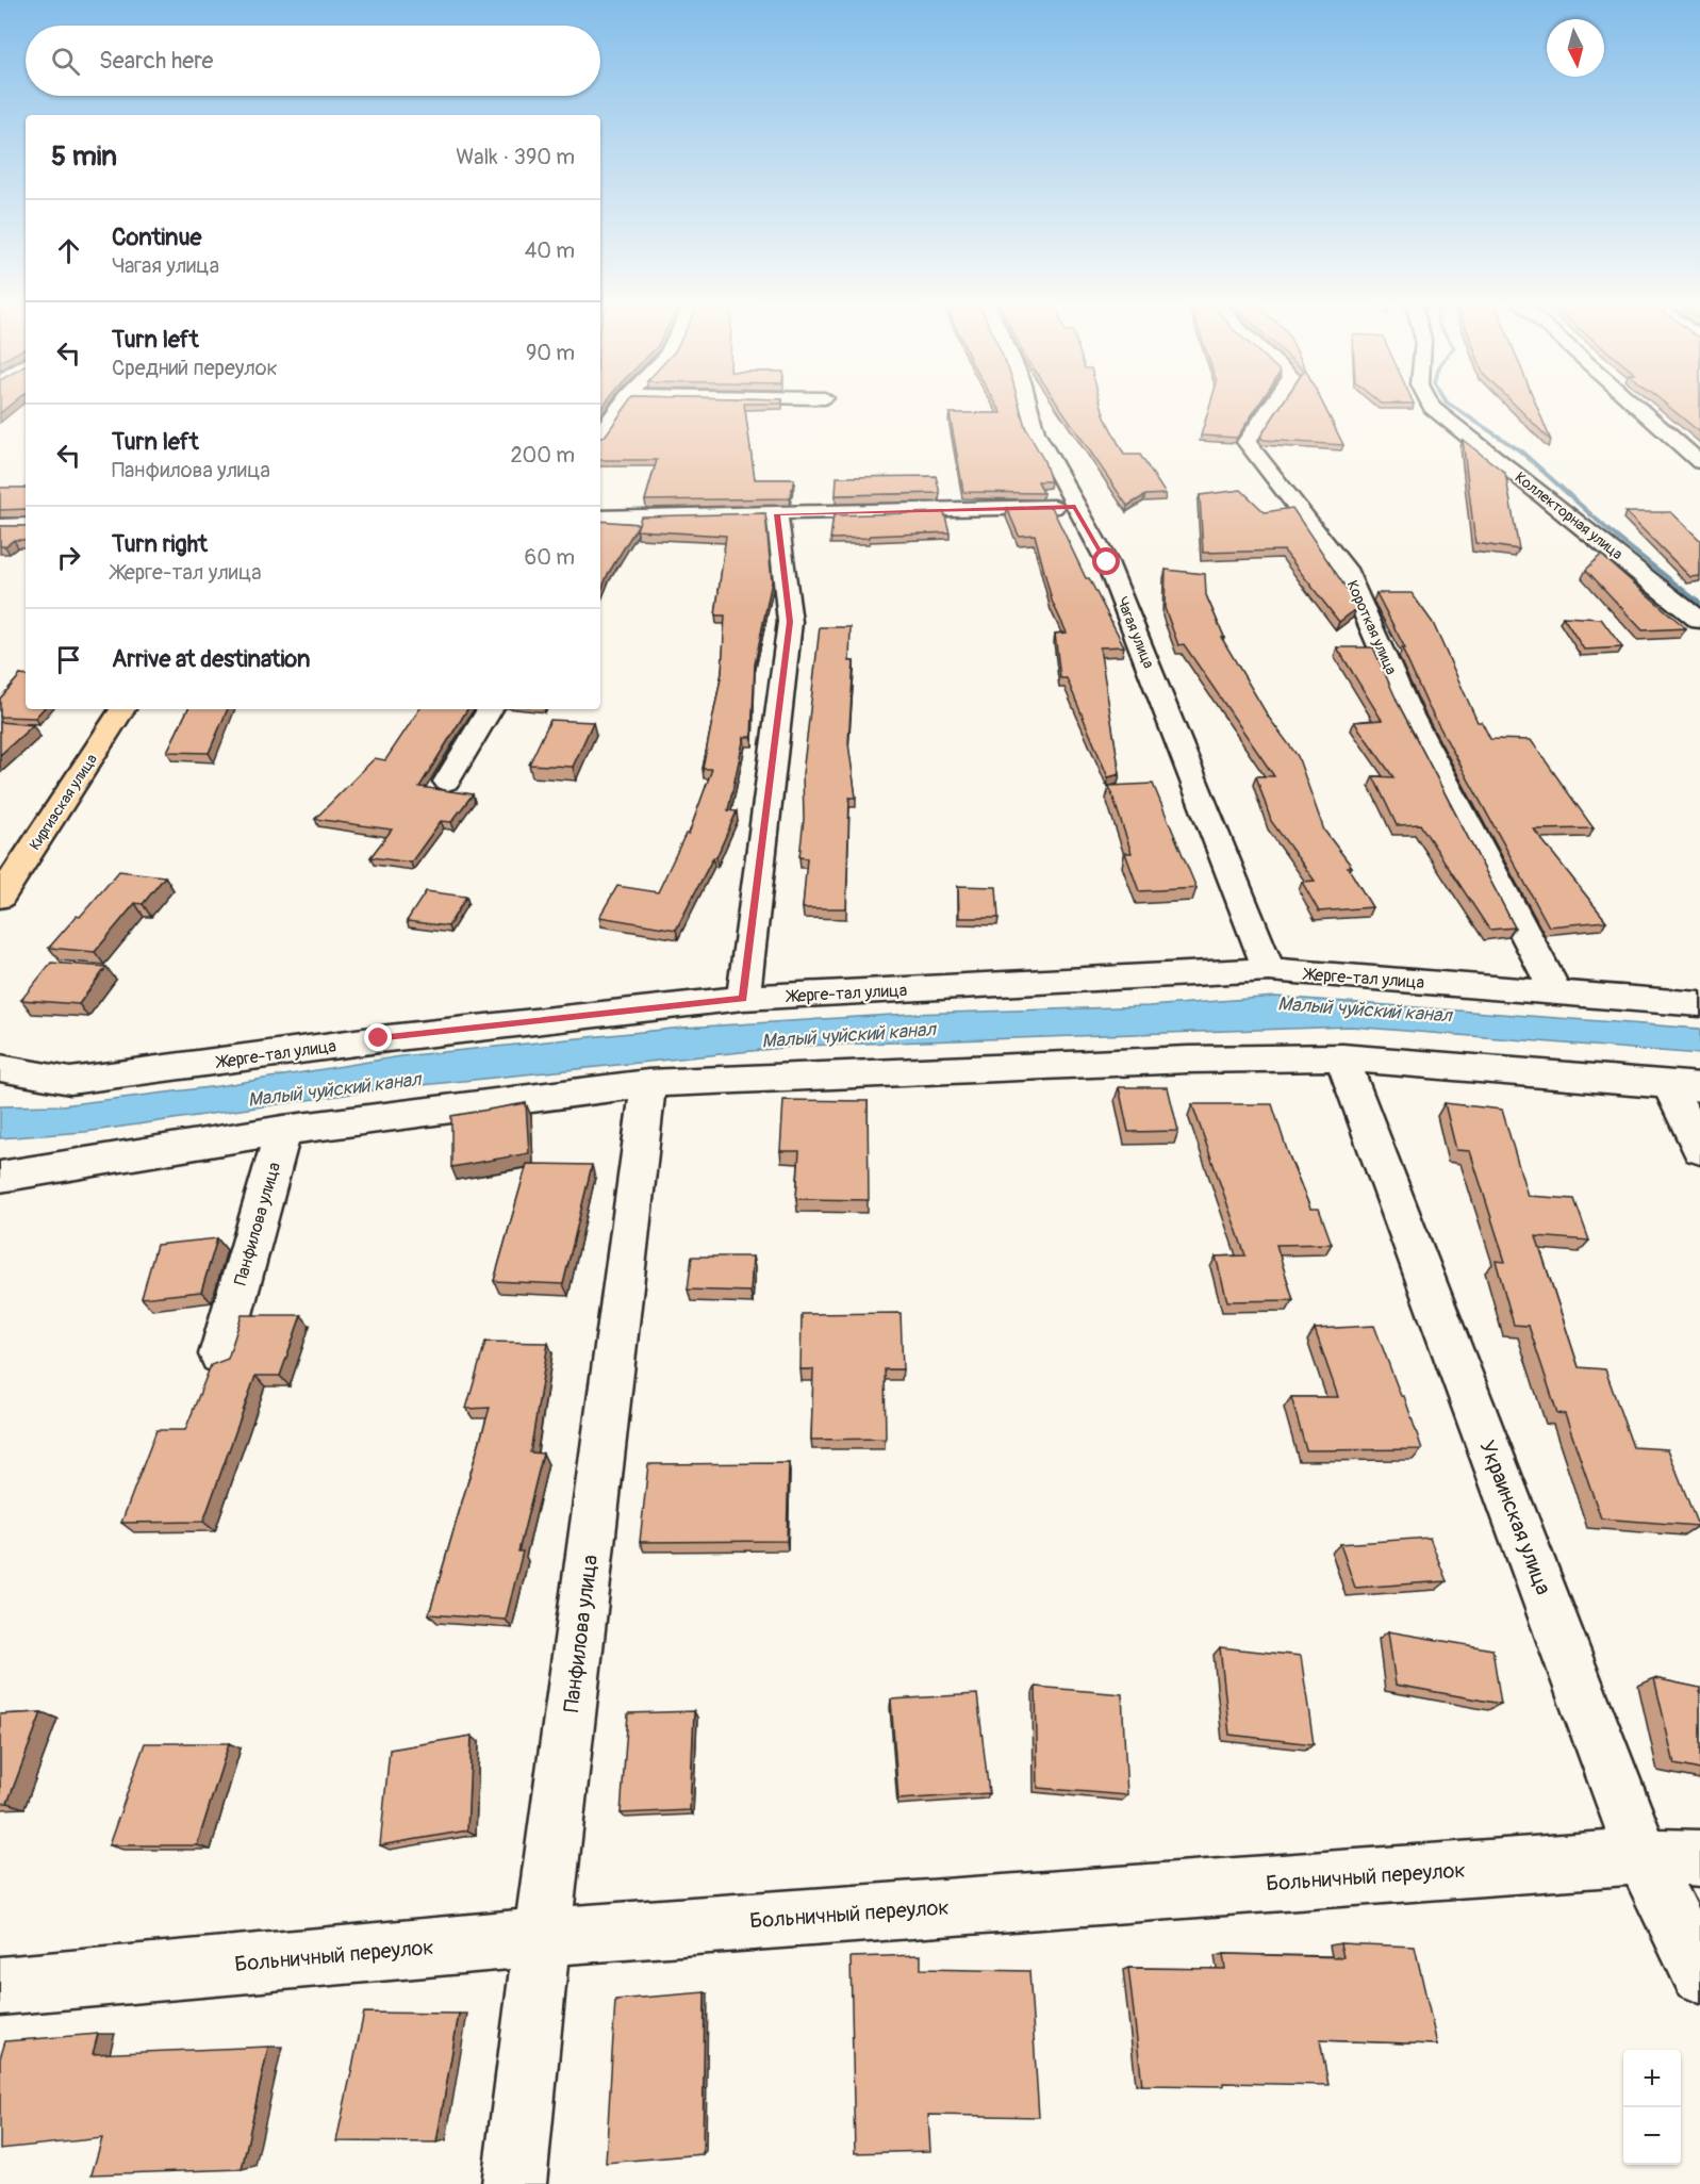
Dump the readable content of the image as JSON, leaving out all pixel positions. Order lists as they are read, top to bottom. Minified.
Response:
{"streets":{"main road":["Киргизская улица"],"street":["Коллекторная улица","Короткая улица","Чагая улица","Жерге-тал улица","Панфилова улица","Украинская улица","Больничный переулок"]},"crossings":[["Короткая улица","Жерге-тал улица"],["Чагая улица","Жерге-тал улица"],["Панфилова улица","Больничный переулок"],["Украинская улица","Больничный переулок"]],"water":["Малый чуйский канал"],"north":"bottom","page":{"search":"Search here","heading":["5 min","Walk · 390 m"],"list":[["Continue","Чагая улица","40 m"],["Turn left","Средний переулок","90 m"],["Turn left","Панфилова улица","200 m"],["Turn right","Жерге-тал улица","60 m"],"Arrive at destination"],"map_buttons":["+","−"]}}
